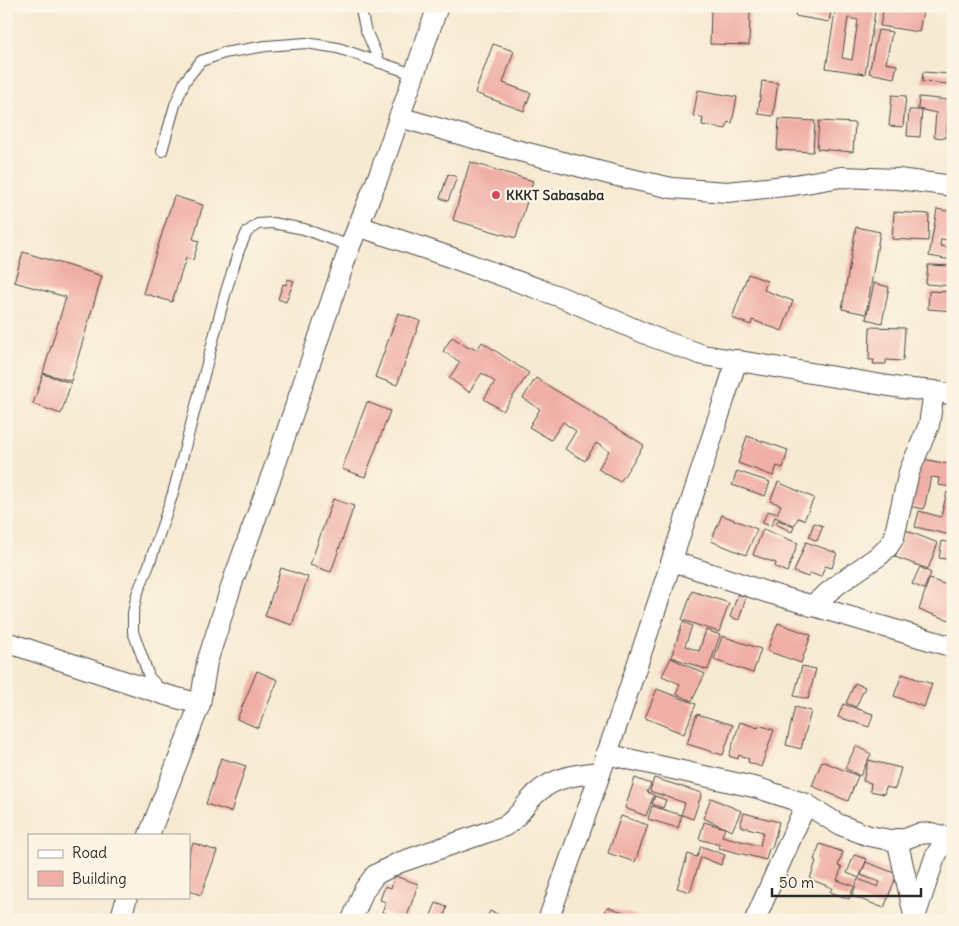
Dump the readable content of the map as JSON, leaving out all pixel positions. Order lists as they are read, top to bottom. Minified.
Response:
{"places":["KKKT Sabasaba"],"legend":["Road","Building"],"scale_bar":"50 m"}
